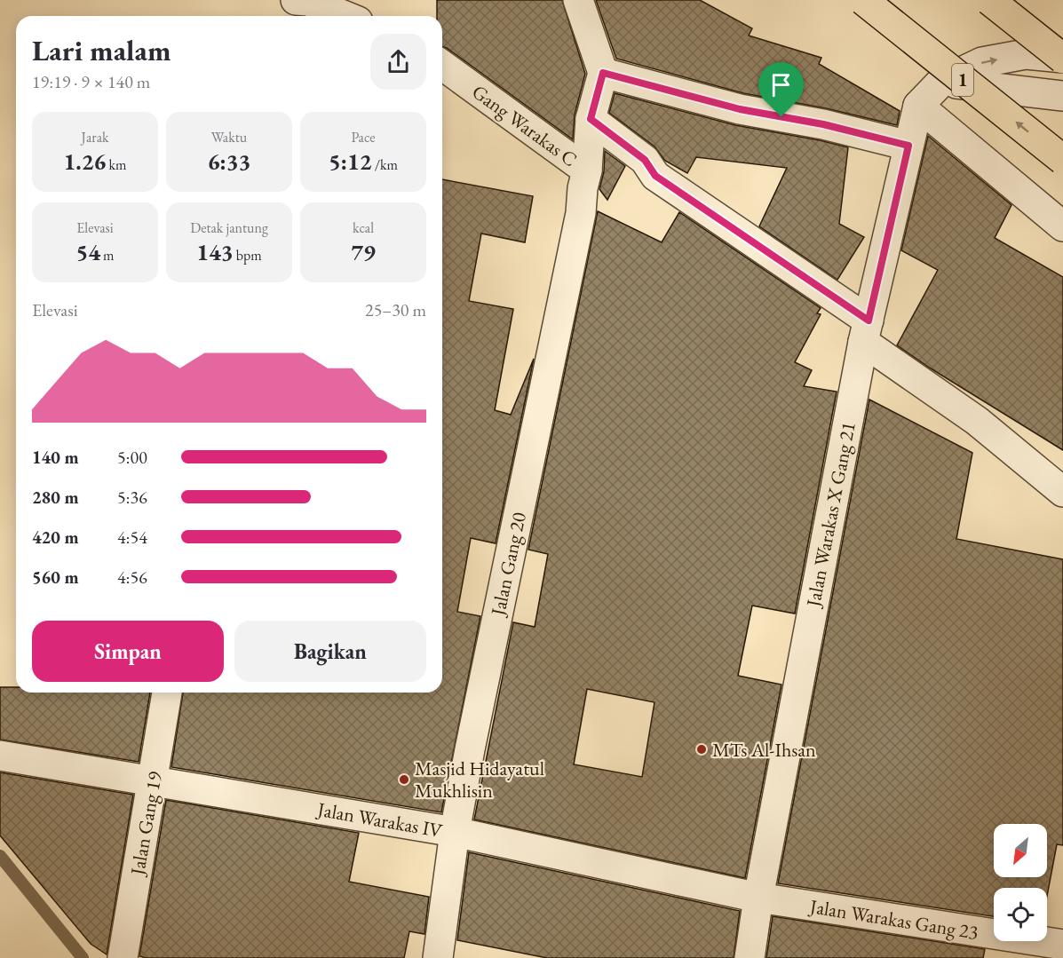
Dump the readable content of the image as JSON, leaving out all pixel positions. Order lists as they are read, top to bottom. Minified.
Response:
{"streets":{"highway":["1"],"street":["Gang Warakas C","Jalan Warakas X Gang 21","Jalan Gang 20","Jalan Warakas IV","Jalan Gang 19","Jalan Warakas Gang 23"]},"crossings":[["Gang Warakas C","Jalan Gang 20"],["Jalan Warakas X Gang 21","Jalan Warakas IV"],["Jalan Warakas X Gang 21","Jalan Warakas Gang 23"],["Jalan Gang 20","Jalan Warakas IV"],["Jalan Warakas IV","Jalan Gang 19"],["Jalan Warakas IV","Jalan Warakas Gang 23"]],"places":["MTs Al-Ihsan","Masjid Hidayatul Mukhlisin"],"north":"bottom left","page":{"heading":["Lari malam","19:19 · 9 × 140 m"],"stats":[["Jarak","1.26 km"],["Waktu","6:33"],["Pace","5:12 /km"],["Elevasi","54 m"],["Detak jantung","143 bpm"],["kcal","79"]],"chart":["Elevasi","25–30 m"],"list":[{"name":"140 m","note":"5:00"},{"name":"280 m","note":"5:36"},{"name":"420 m","note":"4:54"},{"name":"560 m","note":"4:56"}],"buttons":["Simpan","Bagikan"]}}
